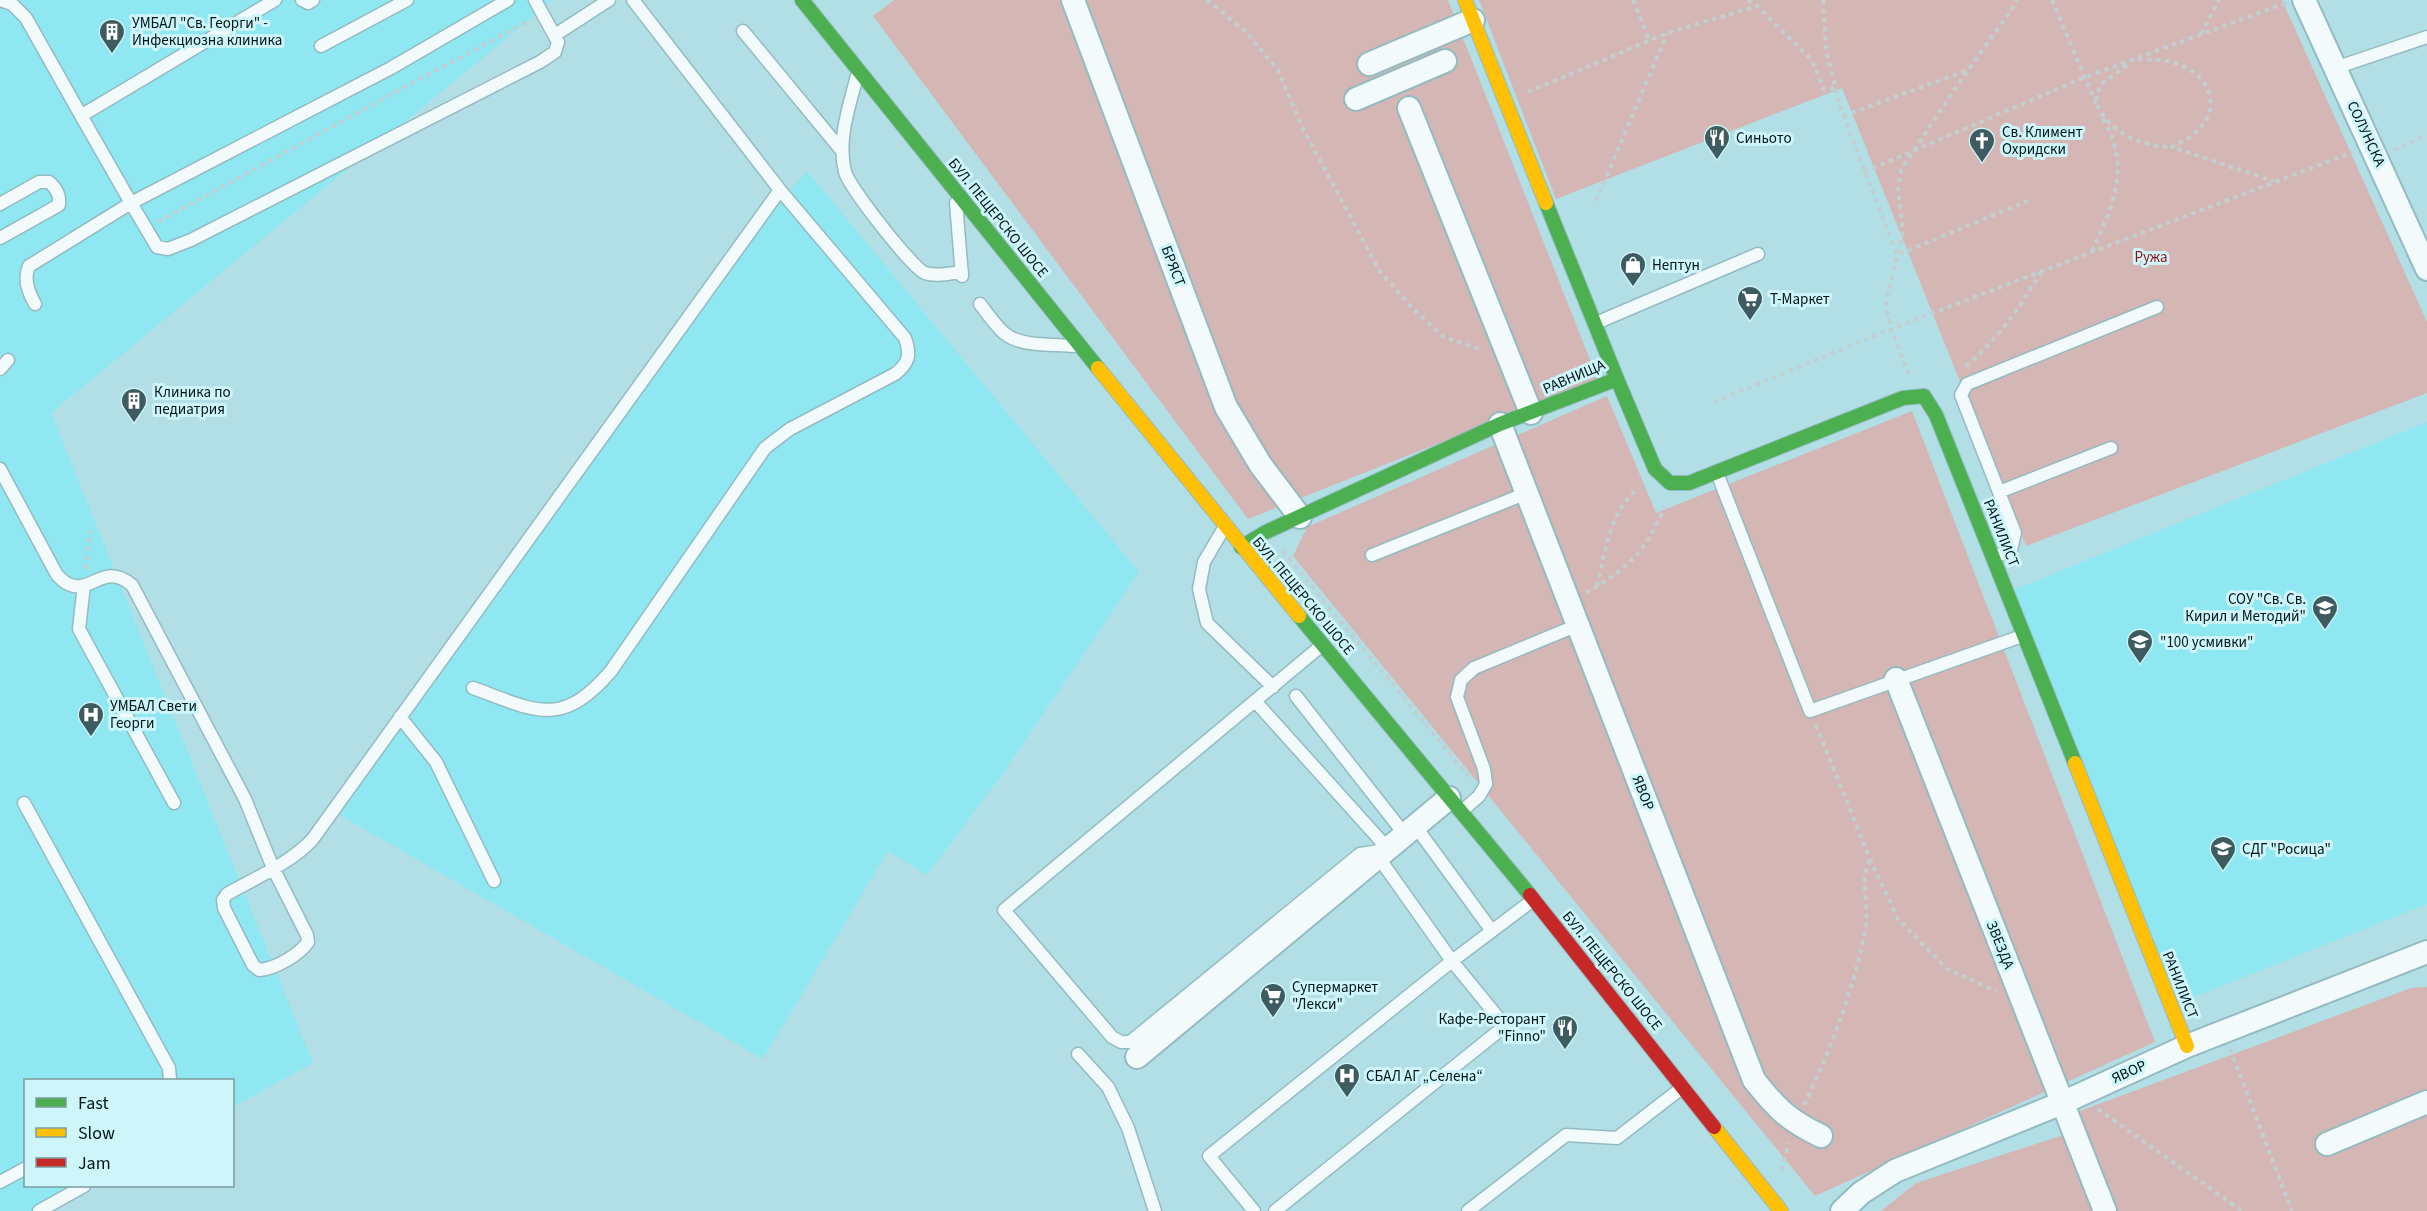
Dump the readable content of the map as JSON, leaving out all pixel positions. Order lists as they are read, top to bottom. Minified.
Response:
{"streets":{"street":["СОЛУНСКА","БУЛ. ПЕЩЕРСКО ШОСЕ","БРЯСТ","РАВНИЩА","РАНИЛИСТ","ЯВОР","ЗВЕЗДА"]},"crossings":[["БУЛ. ПЕЩЕРСКО ШОСЕ","РАВНИЩА"],["БРЯСТ","РАВНИЩА"],["РАВНИЩА","ЯВОР"],["РАНИЛИСТ","ЯВОР"],["ЯВОР","ЗВЕЗДА"]],"parks":["Ружа"],"places":{"building":["УМБАЛ \"Св. Георги\" - Инфекциозна клиника","Клиника по педиатрия"],"restaurant":["Синьото","Кафе-Ресторант \"Finno\""],"church":["Св. Климент Охридски"],"shop":["Нептун"],"supermarket":["Т-Маркет","Супермаркет \"Лекси\""],"school or university":["СОУ \"Св. Св. Кирил и Методий\"","\"100 усмивки\"","СДГ \"Росица\""],"hospital":["УМБАЛ Свети Георги","СБАЛ АГ „Селена“"]},"legend":["Fast","Slow","Jam"]}
